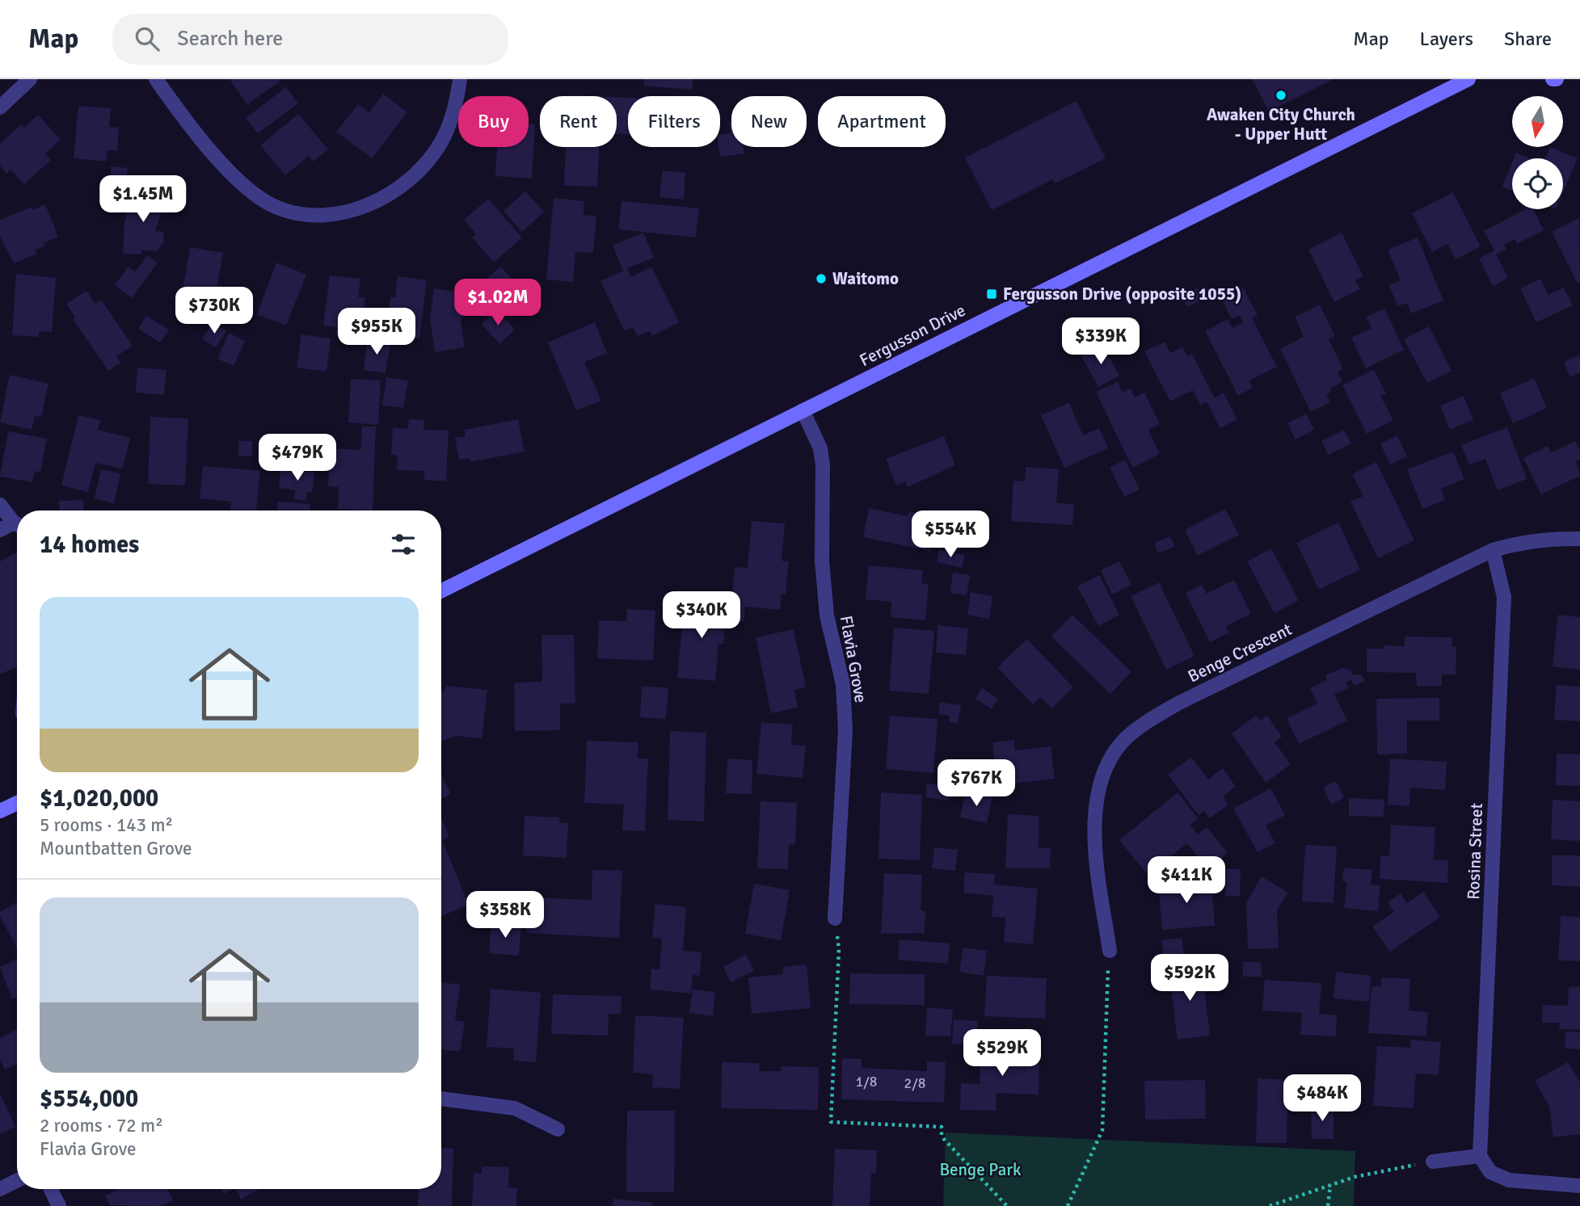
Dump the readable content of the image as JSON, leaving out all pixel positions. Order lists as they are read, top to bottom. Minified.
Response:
{"streets":{"main road":["Fergusson Drive"],"street":["Benge Crescent","Flavia Grove","Rosina Street"]},"crossings":[["Fergusson Drive","Flavia Grove"],["Benge Crescent","Rosina Street"]],"parks":["Benge Park"],"places":{"other":["Awaken City Church - Upper Hutt","Waitomo"],"transit":["Fergusson Drive (opposite 1055)"]},"house_numbers":["1/8","2/8"],"north":"bottom","page":{"header":"Map","search":"Search here","nav":["Map","Layers","Share"],"chip":["Buy","Rent","Filters","New","Apartment"],"price":["$1.45M","$1.02M","$730K","$955K","$339K","$479K","$554K","$340K","$767K","$411K","$358K","$592K","$529K","$484K"],"heading":"14 homes","list":[{"name":"$1,020,000","note":"5 rooms · 143 m² · Mountbatten Grove"},{"name":"$554,000","note":"2 rooms · 72 m² · Flavia Grove"}]}}
